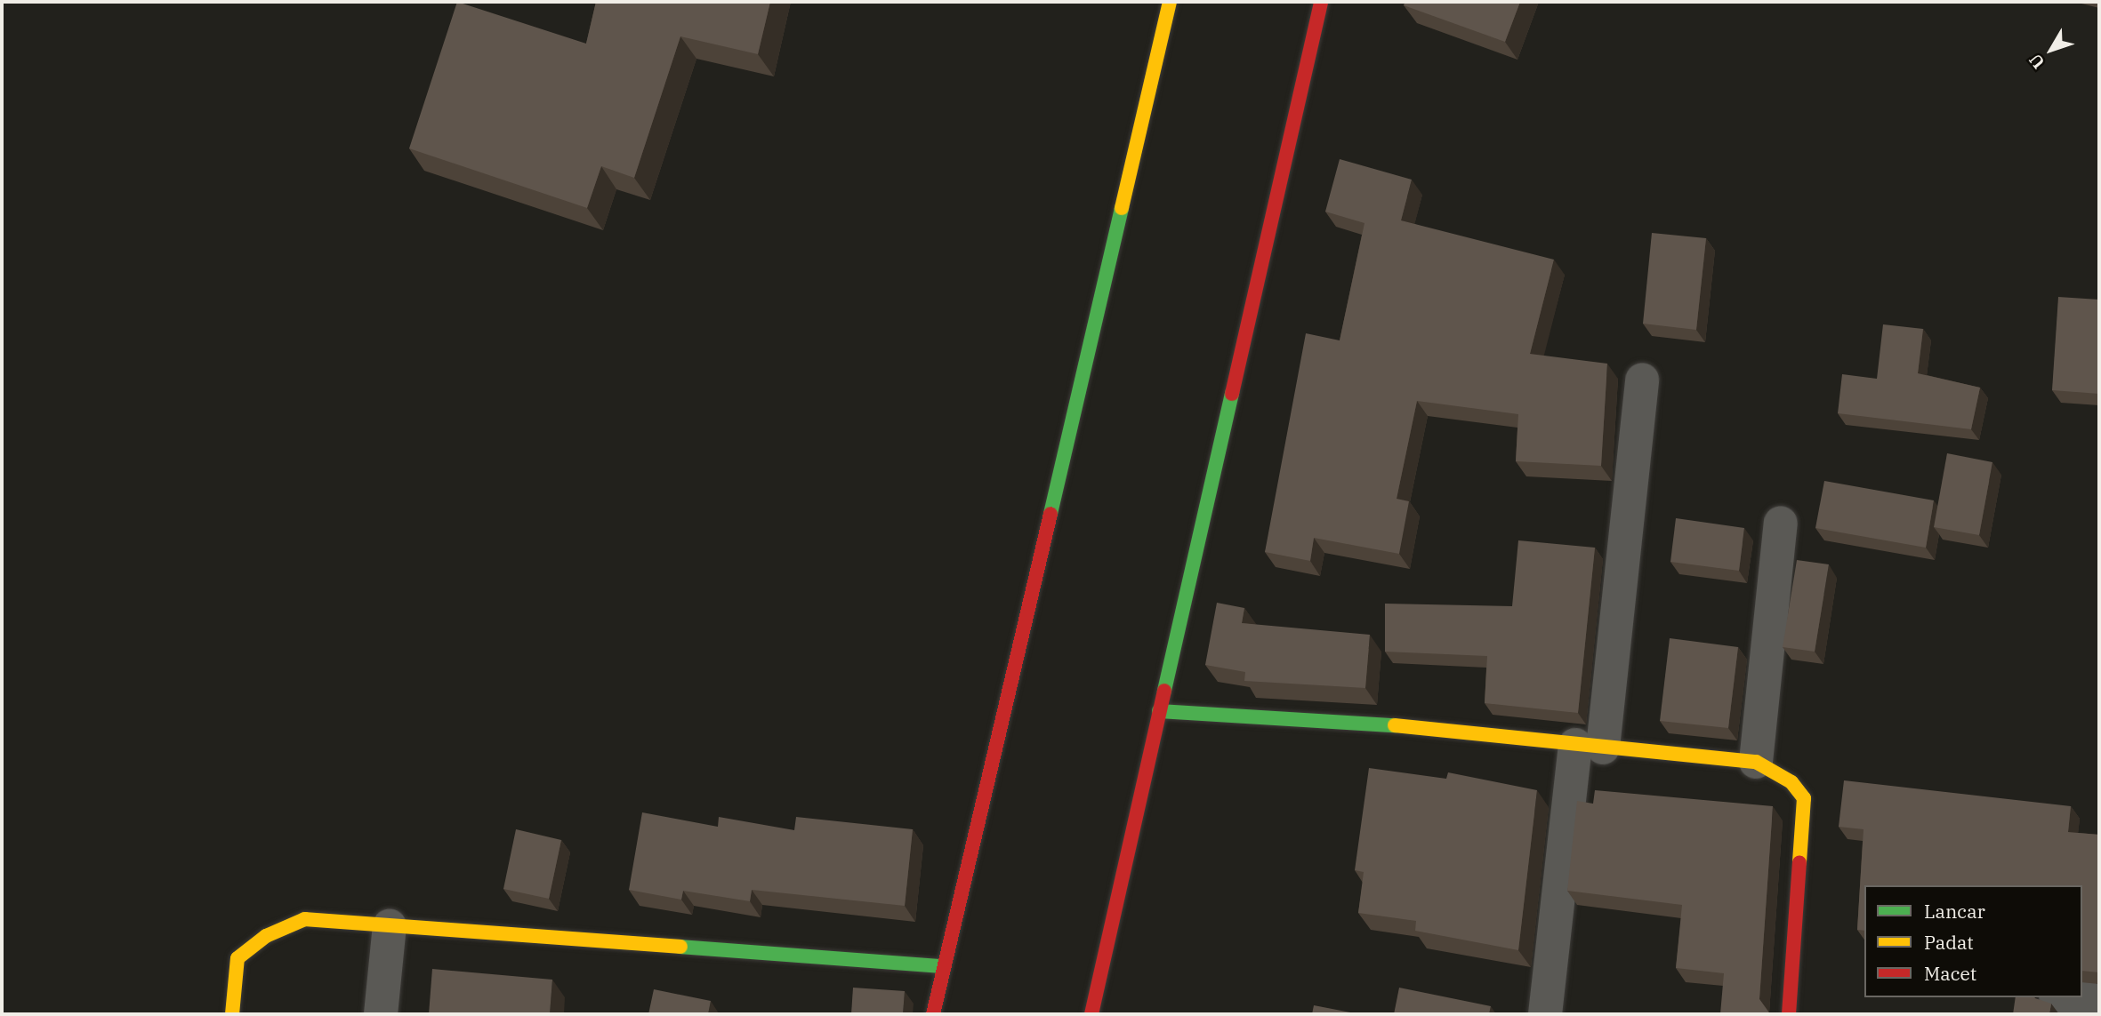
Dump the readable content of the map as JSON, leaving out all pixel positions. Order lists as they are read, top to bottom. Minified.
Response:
{"legend":["Lancar","Padat","Macet"],"north":"bottom left"}
